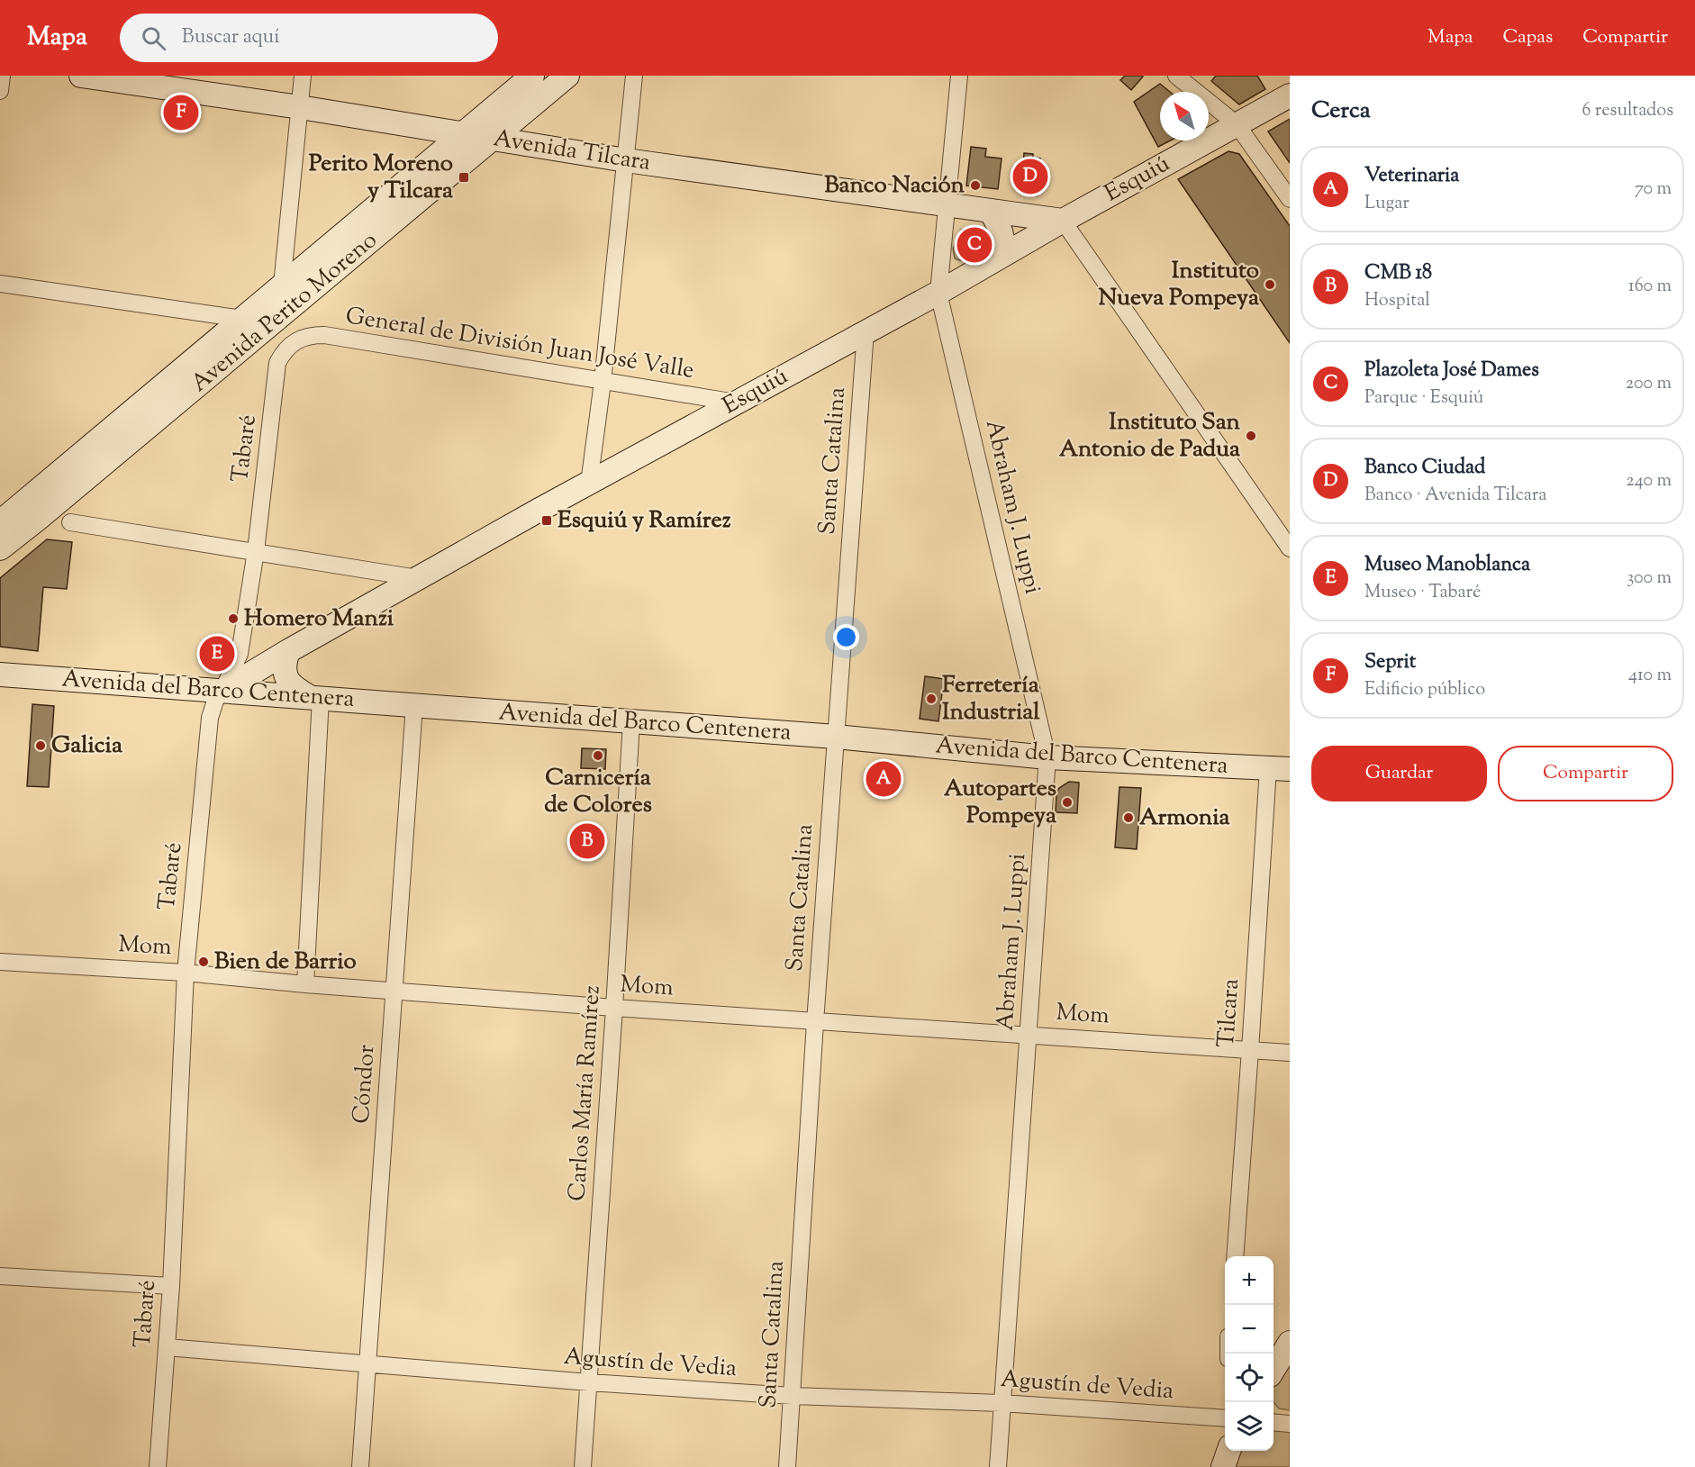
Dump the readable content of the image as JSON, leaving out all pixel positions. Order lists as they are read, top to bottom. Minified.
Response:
{"streets":{"main road":["Avenida Tilcara","Esquiú","Avenida Perito Moreno","Avenida del Barco Centenera"],"street":["General de División Juan José Valle","Tabaré","Santa Catalina","Abraham J. Luppi","Mom","Tilcara","Cóndor","Carlos María Ramírez","Agustín de Vedia"]},"crossings":[["Avenida Tilcara","Esquiú"],["Avenida Tilcara","Avenida Perito Moreno"],["Avenida Tilcara","Abraham J. Luppi"],["Esquiú","General de División Juan José Valle"],["Esquiú","Tabaré"],["Esquiú","Santa Catalina"],["Esquiú","Abraham J. Luppi"],["Esquiú","Avenida del Barco Centenera"],["General de División Juan José Valle","Tabaré"],["Tabaré","Avenida del Barco Centenera"],["Tabaré","Mom"],["Tabaré","Agustín de Vedia"],["Santa Catalina","Avenida del Barco Centenera"],["Santa Catalina","Mom"],["Santa Catalina","Agustín de Vedia"],["Abraham J. Luppi","Avenida del Barco Centenera"],["Abraham J. Luppi","Mom"],["Abraham J. Luppi","Agustín de Vedia"],["Avenida del Barco Centenera","Tilcara"],["Avenida del Barco Centenera","Cóndor"],["Avenida del Barco Centenera","Carlos María Ramírez"],["Mom","Tilcara"],["Mom","Cóndor"],["Mom","Carlos María Ramírez"],["Cóndor","Agustín de Vedia"],["Carlos María Ramírez","Agustín de Vedia"]],"places":{"transit":["Perito Moreno y Tilcara","Esquiú y Ramírez"],"other":["Banco Nación","Instituto Nueva Pompeya","Instituto San Antonio de Padua","Homero Manzi","Ferretería Industrial","Galicia","Carnicería de Colores","Autopartes Pompeya","Armonia","Bien de Barrio"]},"north":"top left","page":{"header":"Mapa","search":"Buscar aquí","nav":["Mapa","Capas","Compartir"],"heading":["Cerca","6 resultados"],"pins":["F","D","C","E","A","B"],"list":[{"mark":"A","name":"Veterinaria","note":"Lugar","value":"70 m"},{"mark":"B","name":"CMB 18","note":"Hospital","value":"160 m"},{"mark":"C","name":"Plazoleta José Dames","note":"Parque · Esquiú","value":"200 m"},{"mark":"D","name":"Banco Ciudad","note":"Banco · Avenida Tilcara","value":"240 m"},{"mark":"E","name":"Museo Manoblanca","note":"Museo · Tabaré","value":"300 m"},{"mark":"F","name":"Seprit","note":"Edificio público","value":"410 m"}],"buttons":["Guardar","Compartir"],"map_buttons":["+","−"]}}
